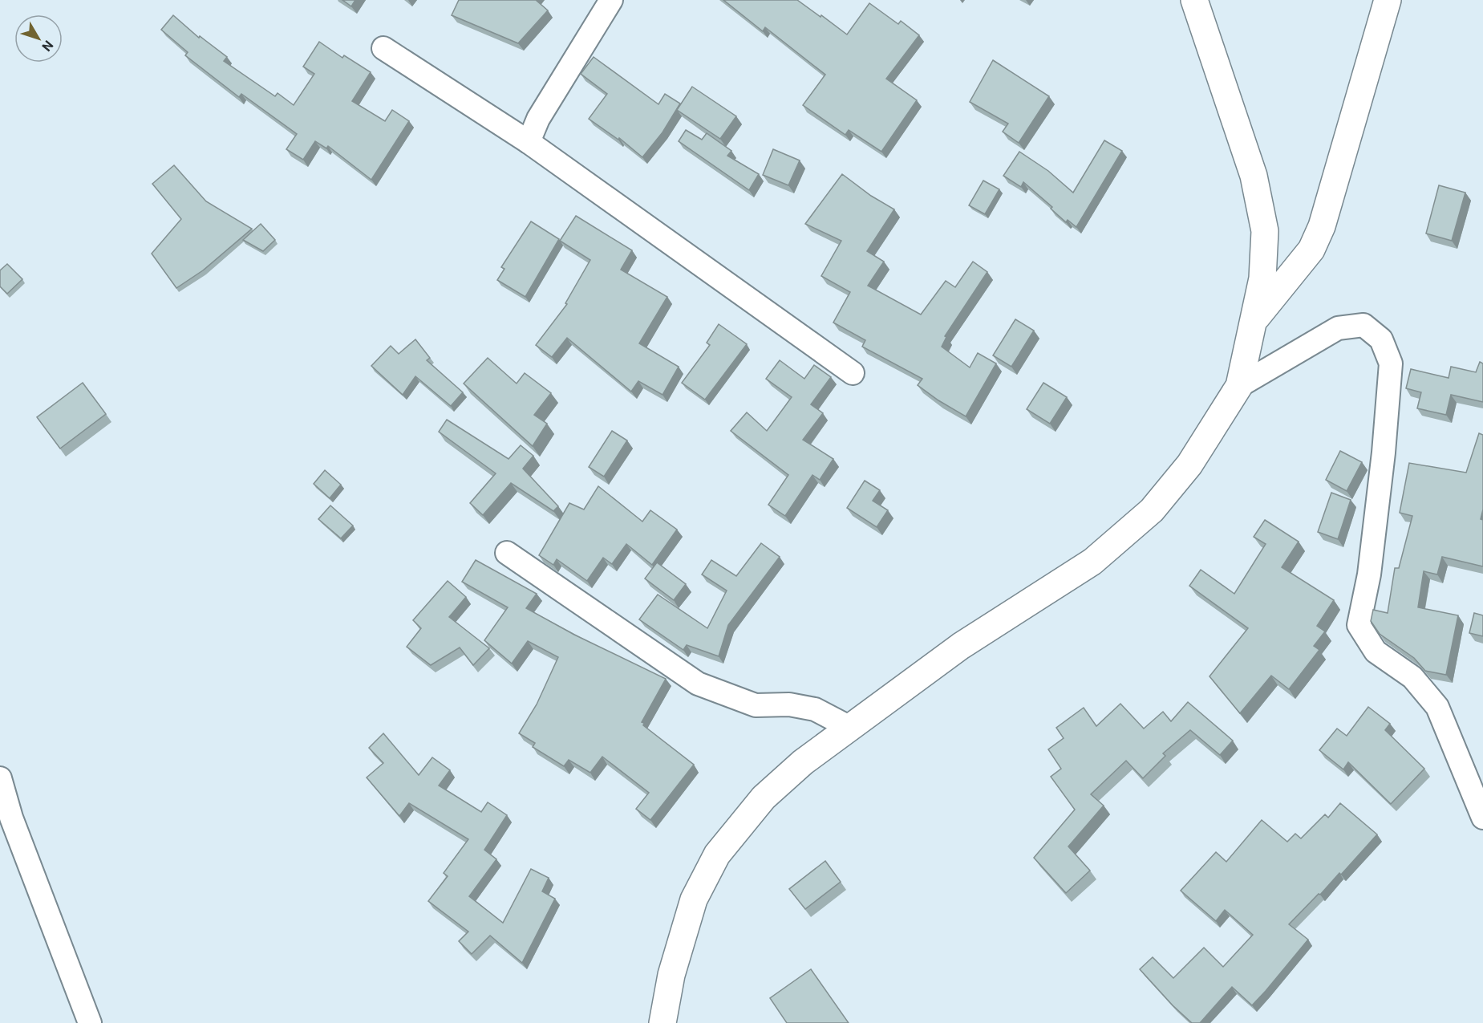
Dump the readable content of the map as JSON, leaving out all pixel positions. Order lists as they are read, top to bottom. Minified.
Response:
{"north":"bottom right"}
